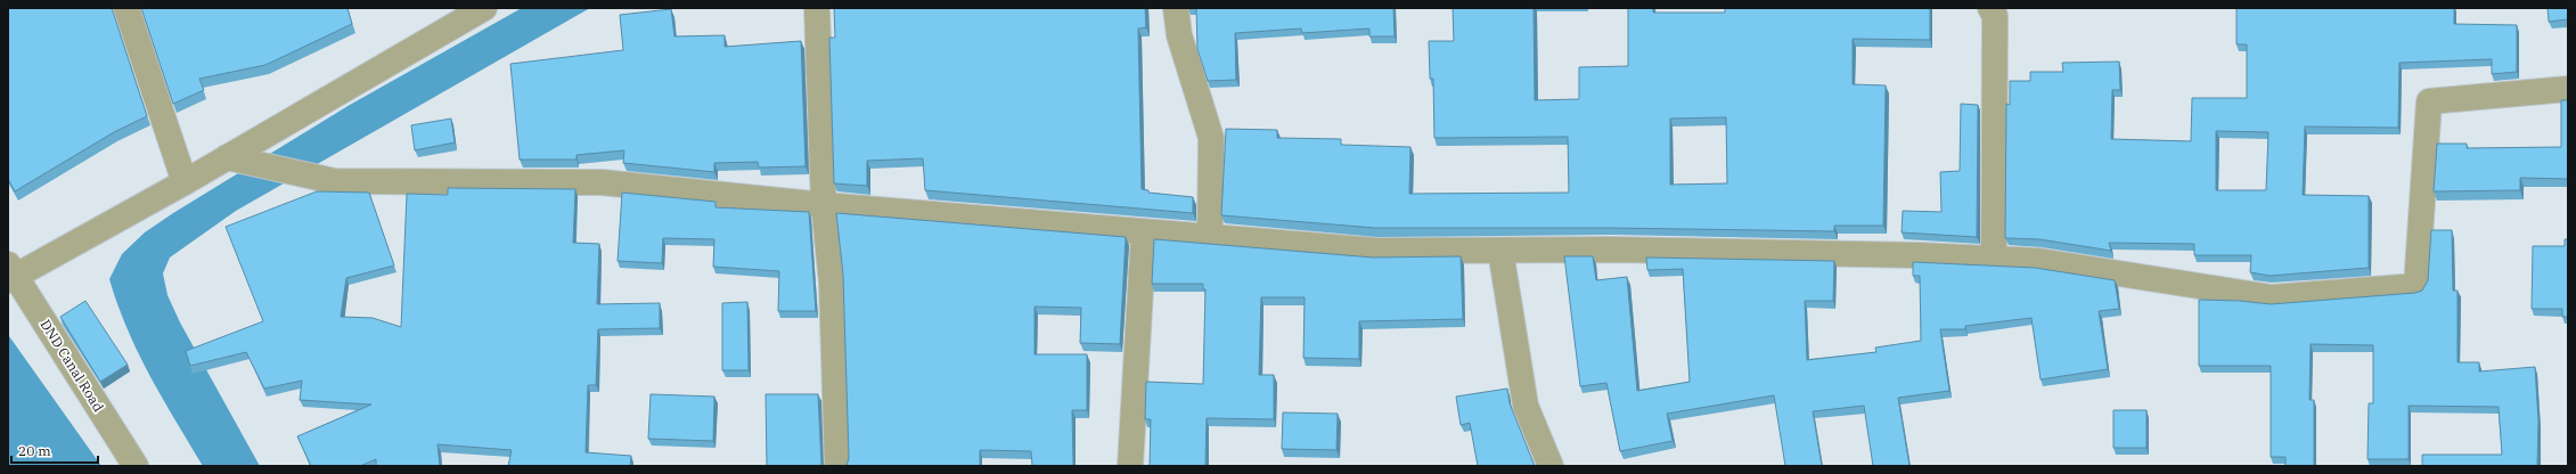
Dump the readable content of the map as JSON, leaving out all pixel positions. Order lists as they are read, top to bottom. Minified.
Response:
{"streets":{"street":["DND Canal Road"]},"scale_bar":"20 m"}
